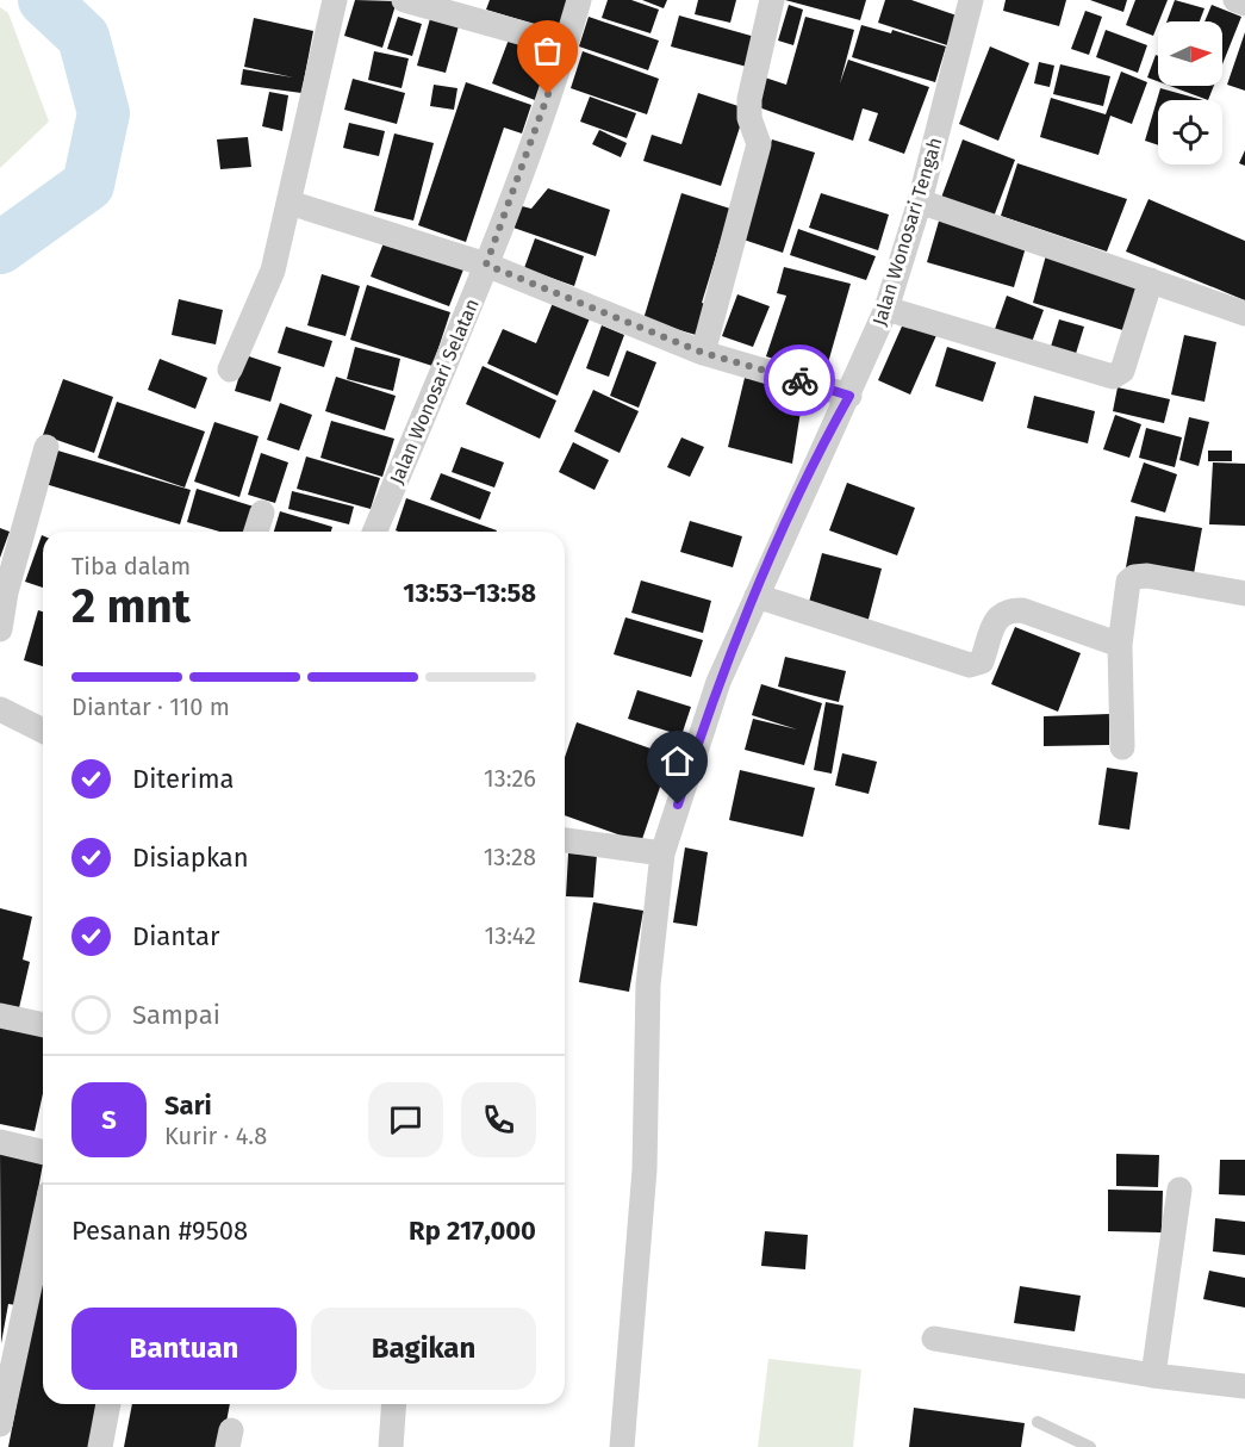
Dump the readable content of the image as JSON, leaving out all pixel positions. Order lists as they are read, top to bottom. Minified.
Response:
{"streets":{"street":["Jalan Wonosari Tengah","Jalan Wonosari Selatan"]},"north":"right","page":{"heading":["2 mnt","Tiba dalam","13:53–13:58"],"panel":["Sari","Kurir · 4.8","Pesanan #9508","Rp 217,000"],"bar":"Diantar · 110 m","list":[["Diterima","13:26"],["Disiapkan","13:28"],["Diantar","13:42"],"Sampai"],"round":"S","buttons":["Bantuan","Bagikan"]}}
